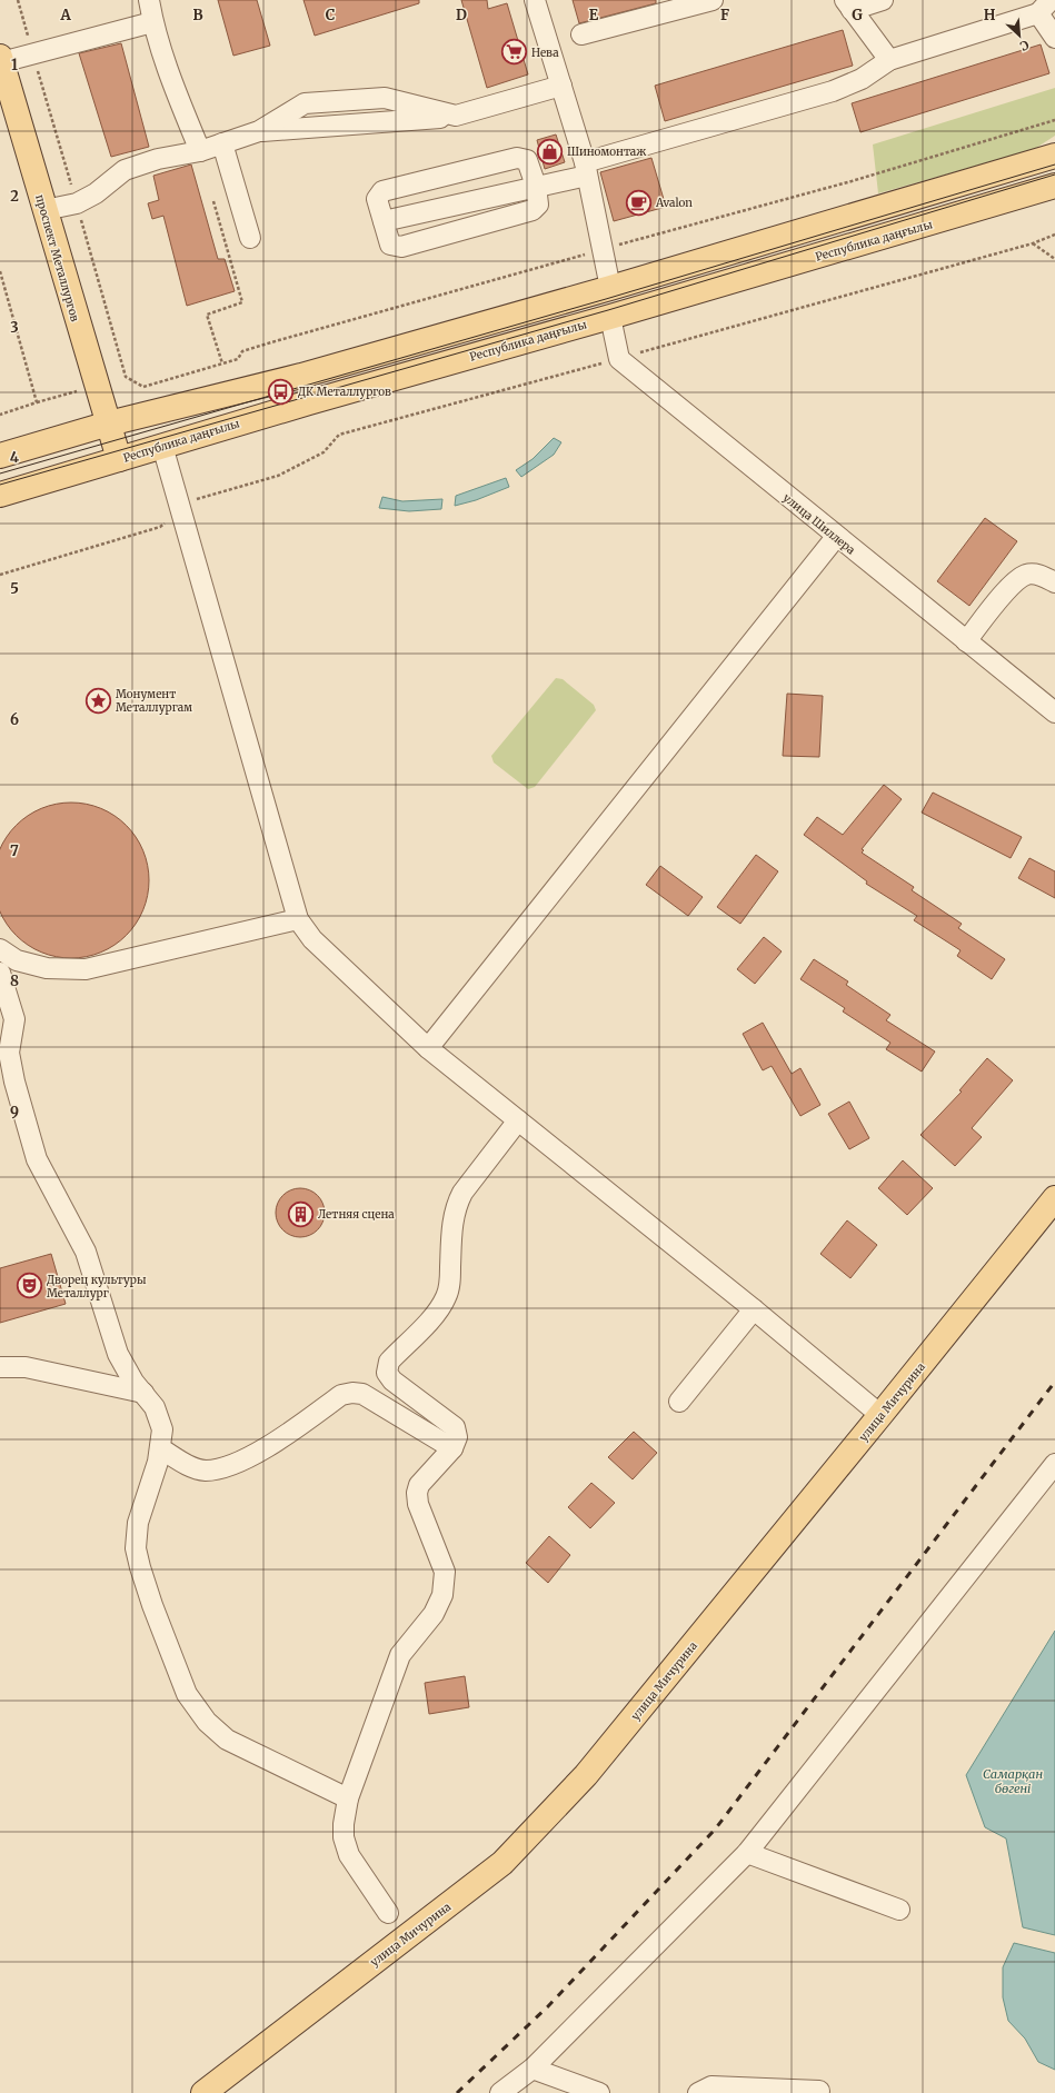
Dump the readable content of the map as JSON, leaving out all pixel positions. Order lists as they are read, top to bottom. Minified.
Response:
{"streets":{"main road":["Республика даңғылы","проспект Металлургов","улица Мичурина"],"street":["улица Шиллера"]},"crossings":[["Республика даңғылы","проспект Металлургов"]],"water":["Самарқан бөгені"],"places":{"supermarket":["Нева"],"shop":["Шиномонтаж"],"cafe":["Avalon"],"bus stop":["ДК Металлургов"],"place":["Монумент Металлургам"],"building":["Летняя сцена"],"theatre":["Дворец культуры Металлург"]},"north":"bottom right","grid":{"columns":["A","B","C","D","E","F","G","H"],"rows":["1","2","3","4","5","6","7","8","9"]}}
